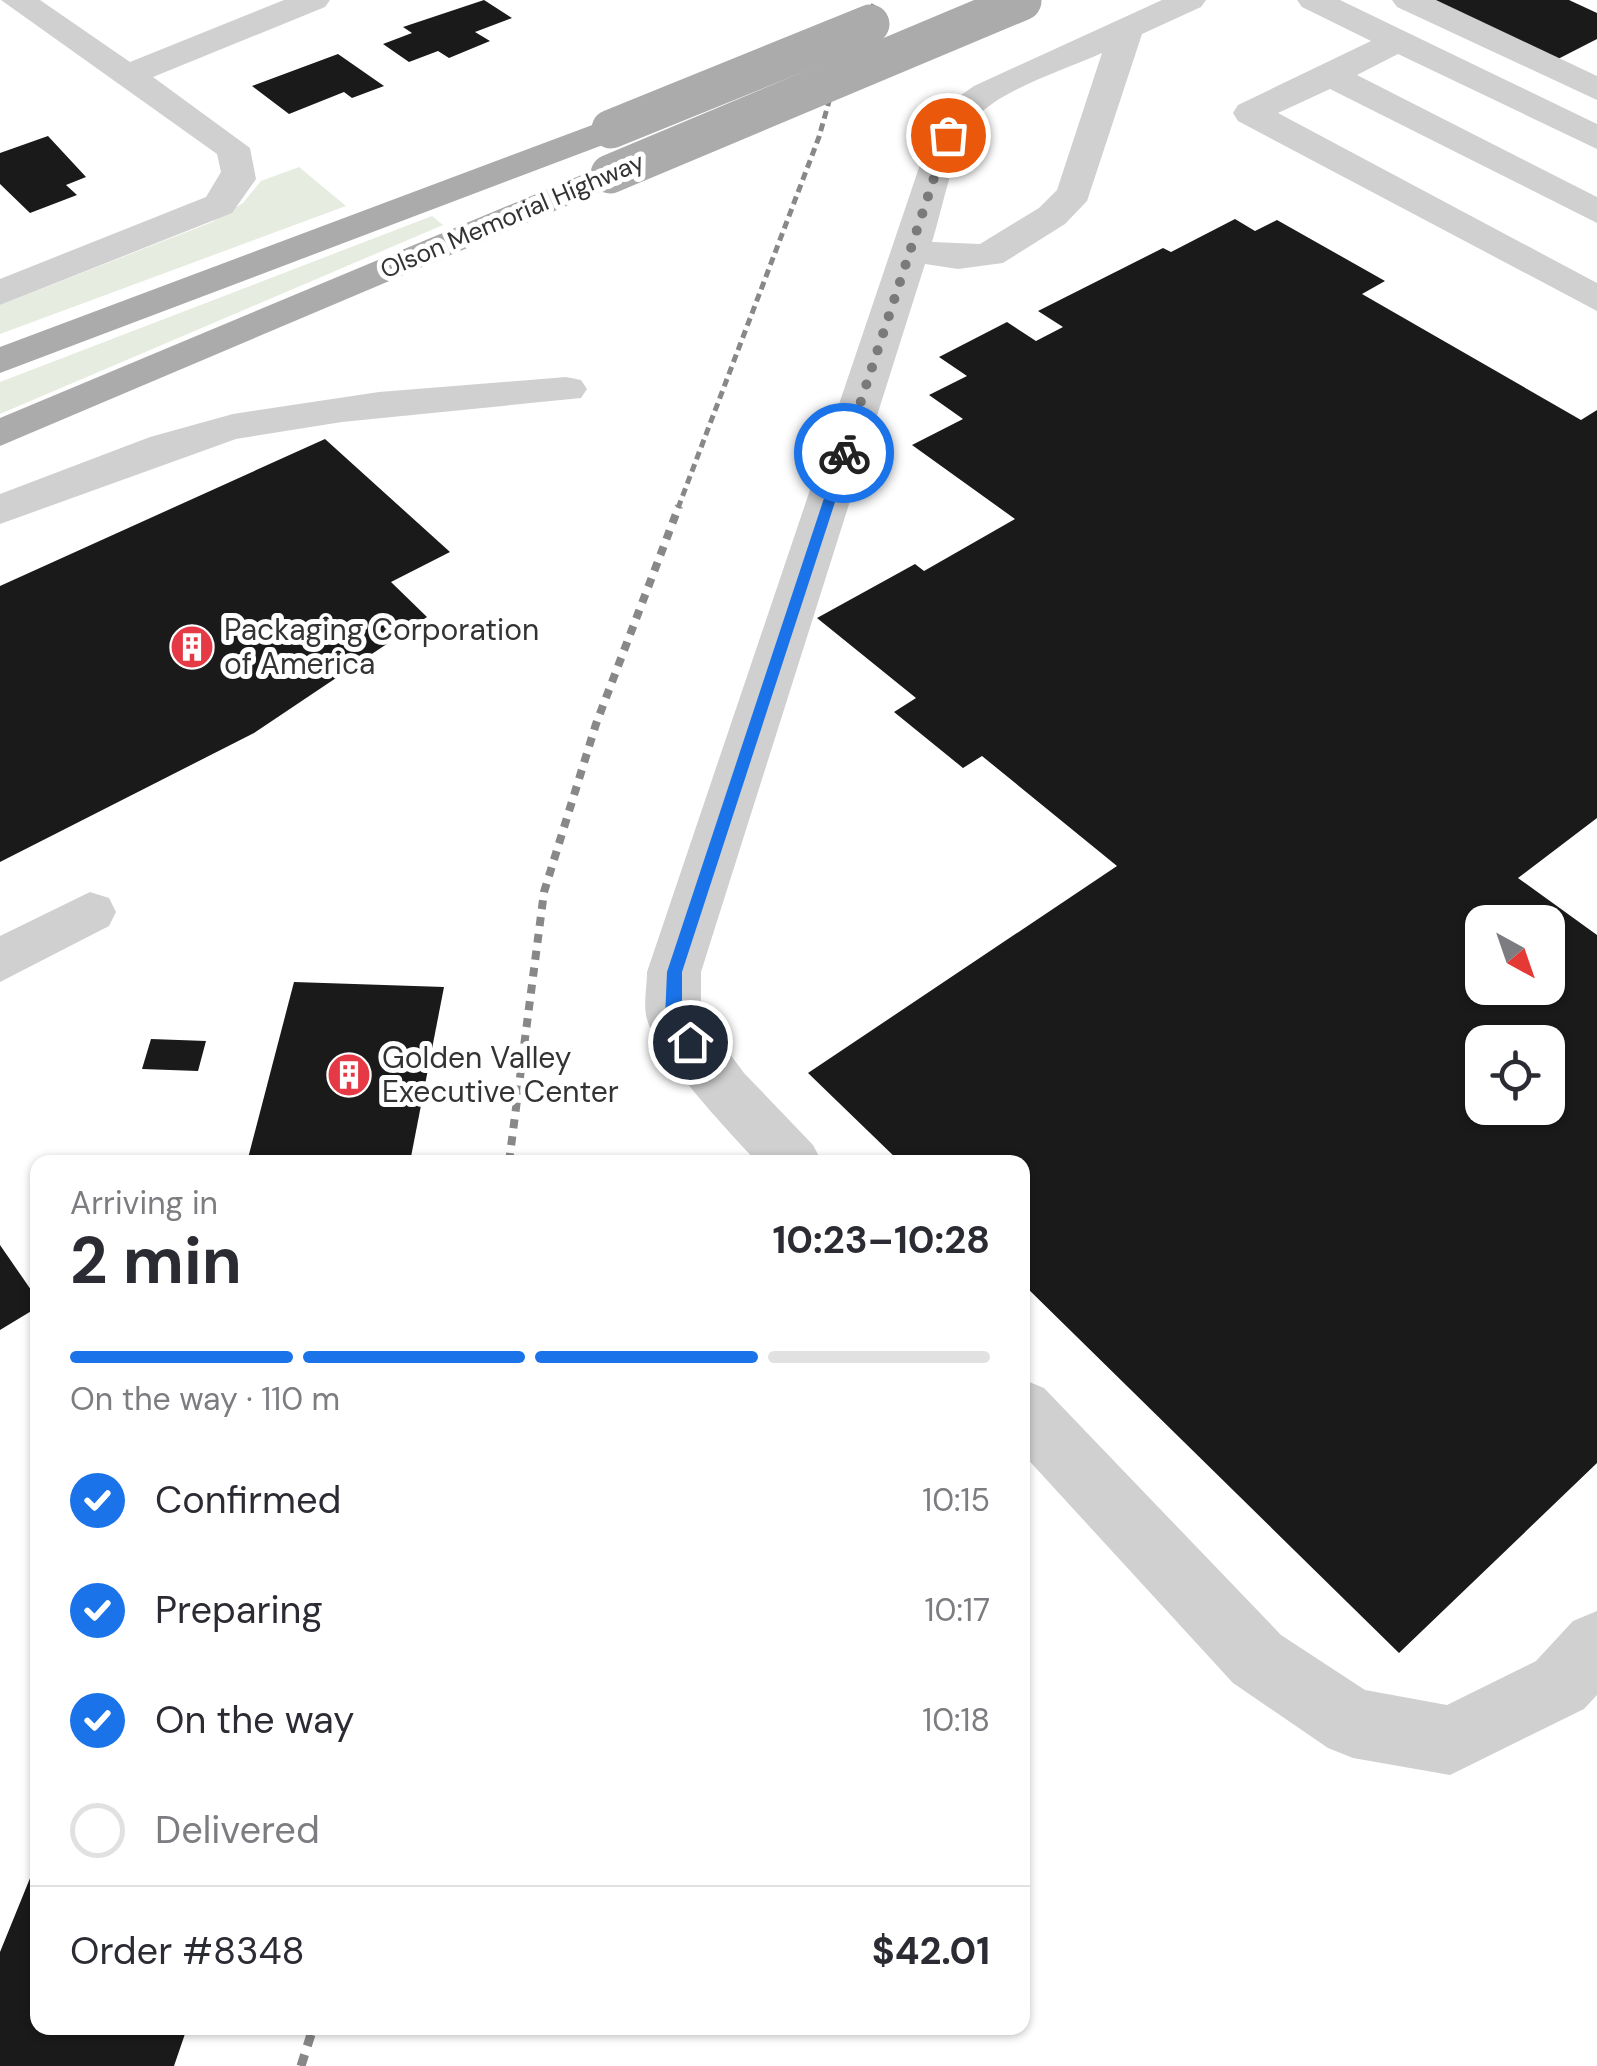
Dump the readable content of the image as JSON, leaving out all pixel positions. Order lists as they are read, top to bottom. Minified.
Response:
{"streets":{"main road":["Olson Memorial Highway"]},"places":{"building":["Packaging Corporation of America","Golden Valley Executive Center"]},"north":"bottom right","page":{"heading":["2 min","Arriving in","10:23–10:28"],"panel":["Order #8348","$42.01"],"bar":"On the way · 110 m","list":[["Confirmed","10:15"],["Preparing","10:17"],["On the way","10:18"],"Delivered"]}}
